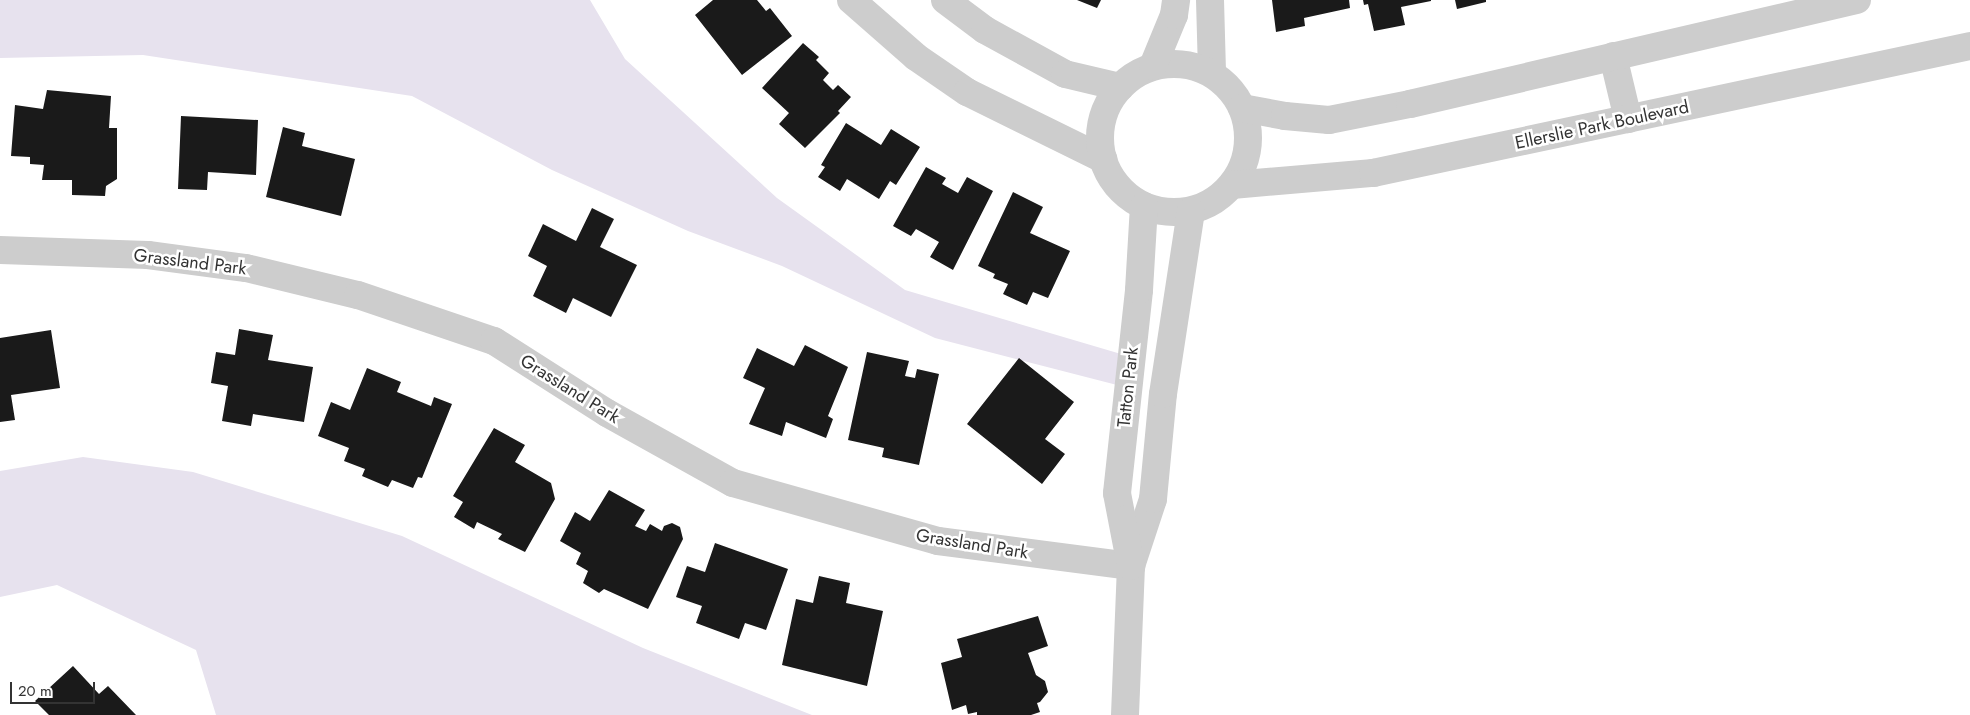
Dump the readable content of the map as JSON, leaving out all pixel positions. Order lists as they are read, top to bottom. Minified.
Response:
{"streets":{"street":["Ellerslie Park Boulevard","Grassland Park","Tatton Park"]},"crossings":[["Ellerslie Park Boulevard","Tatton Park"],["Grassland Park","Tatton Park"]],"scale_bar":"20 m"}
